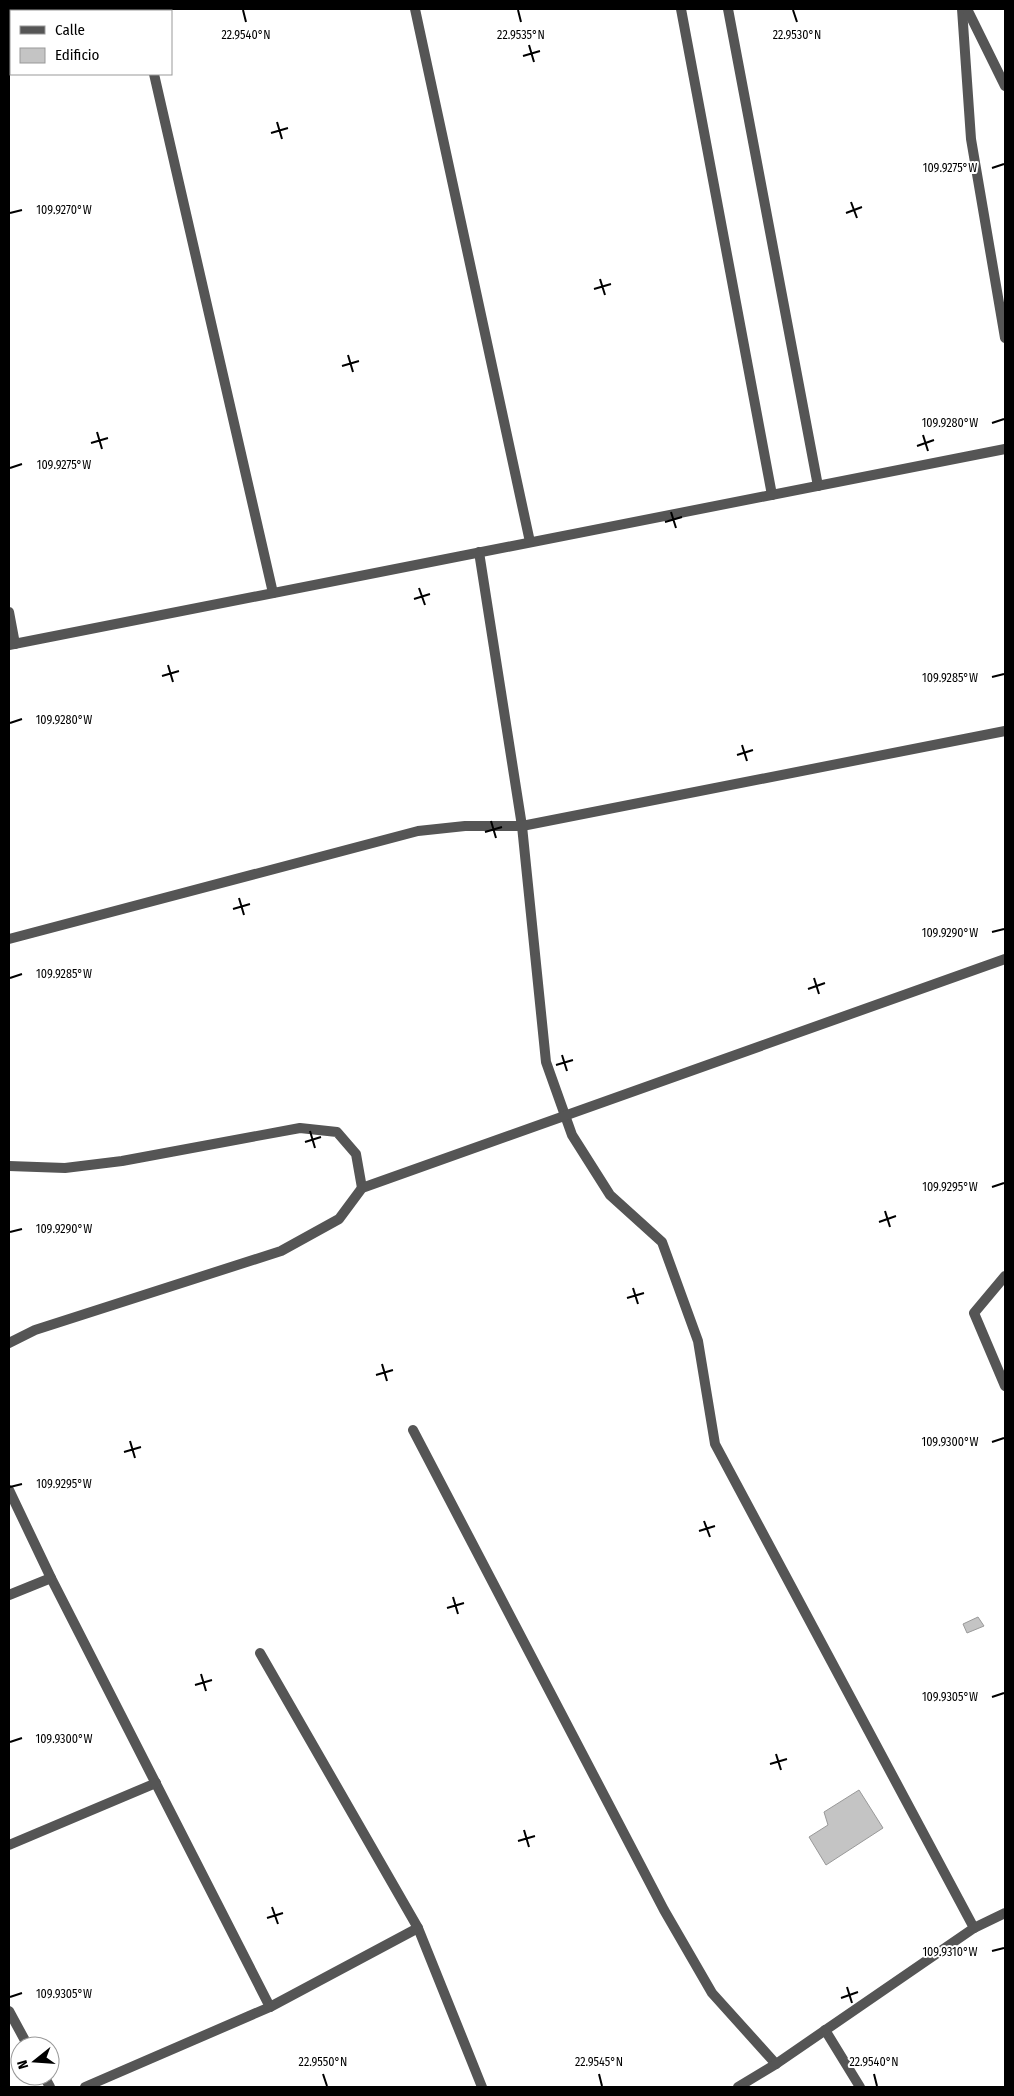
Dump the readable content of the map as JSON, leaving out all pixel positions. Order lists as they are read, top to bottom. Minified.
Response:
{"legend":["Calle","Edificio"],"north":"left","coordinates":["22.9540°N","22.9535°N","22.9530°N","109.9275°W","109.9270°W","109.9280°W","109.9285°W","109.9290°W","109.9295°W","109.9300°W","109.9305°W","109.9310°W","22.9550°N","22.9545°N"]}
